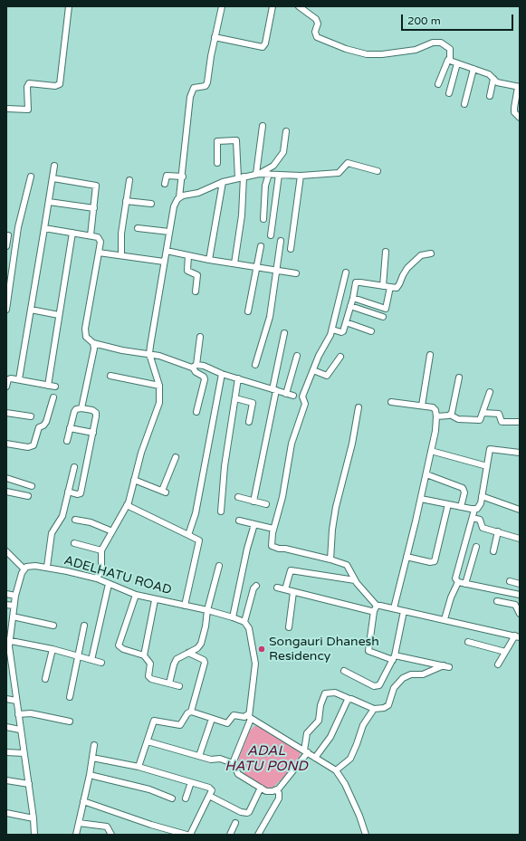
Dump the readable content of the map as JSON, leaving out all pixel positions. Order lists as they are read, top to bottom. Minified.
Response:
{"streets":{"street":["ADELHATU ROAD"]},"water":["ADAL HATU POND"],"places":["Songauri Dhanesh Residency"],"scale_bar":"200 m"}
